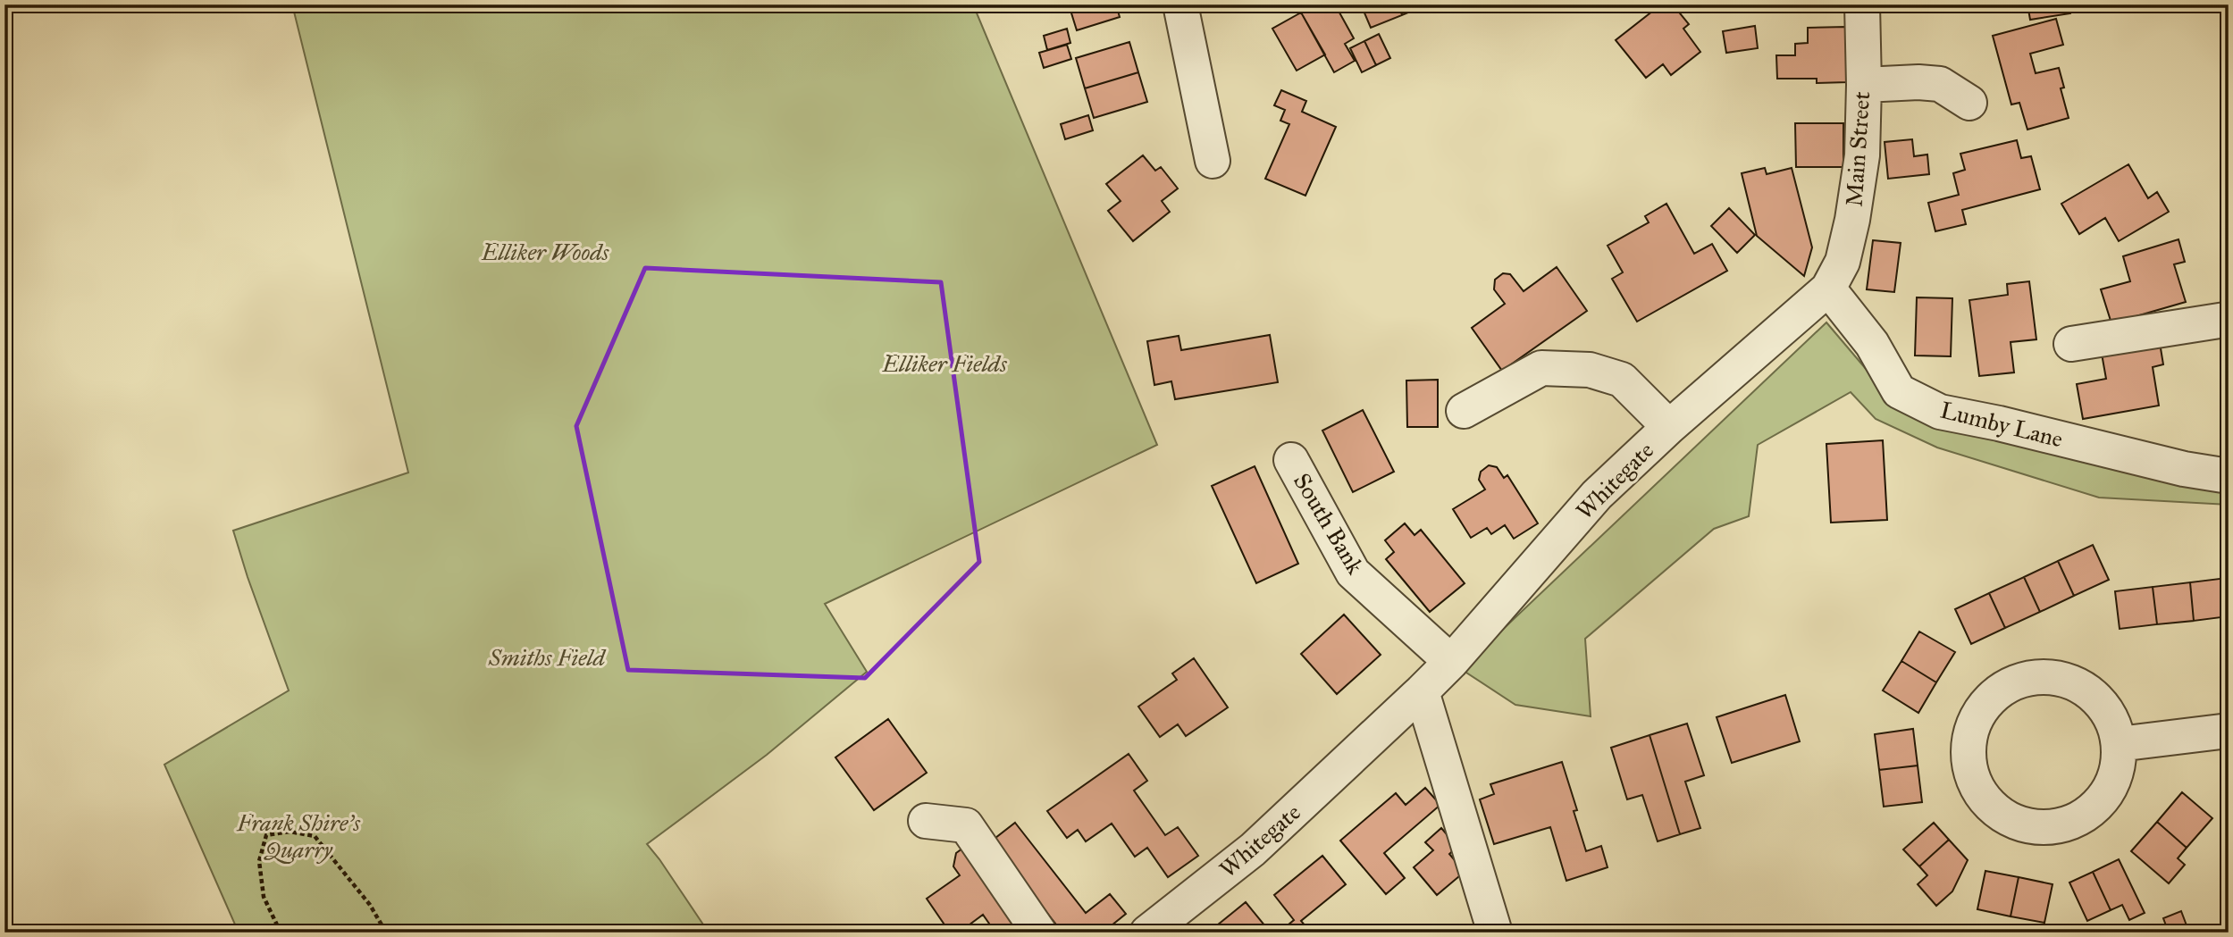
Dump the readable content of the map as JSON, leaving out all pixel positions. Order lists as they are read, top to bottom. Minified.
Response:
{"streets":{"street":["Main Street","Lumby Lane","Whitegate","South Bank"]},"crossings":[["Main Street","Lumby Lane"],["Main Street","Whitegate"],["Lumby Lane","Whitegate"],["Whitegate","South Bank"]],"parks":["Elliker Woods","Elliker Fields","Smiths Field","Frank Shire's Quarry"]}
